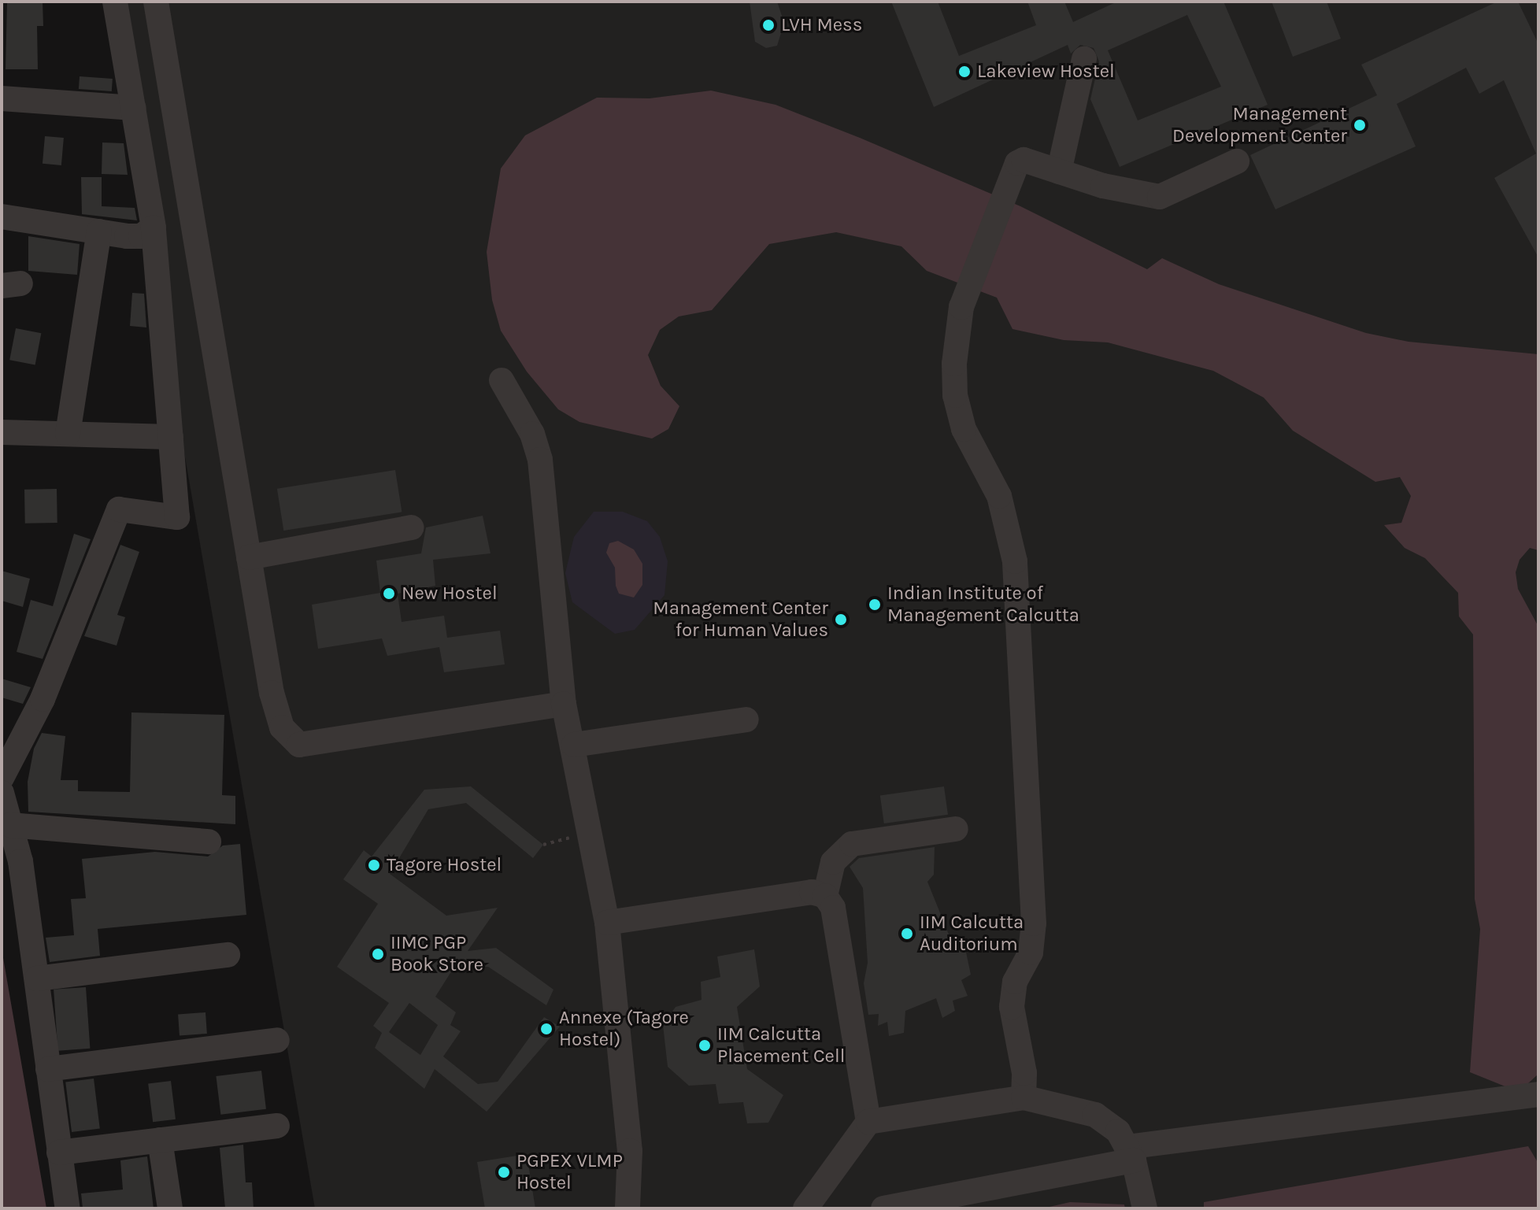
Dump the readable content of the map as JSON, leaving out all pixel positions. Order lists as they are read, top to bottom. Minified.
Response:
{"places":["LVH Mess","Lakeview Hostel","Management Development Center","New Hostel","Indian Institute of Management Calcutta","Management Center for Human Values","Tagore Hostel","IIM Calcutta Auditorium","IIMC PGP Book Store","Annexe (Tagore Hostel)","IIM Calcutta Placement Cell","PGPEX VLMP Hostel"]}
